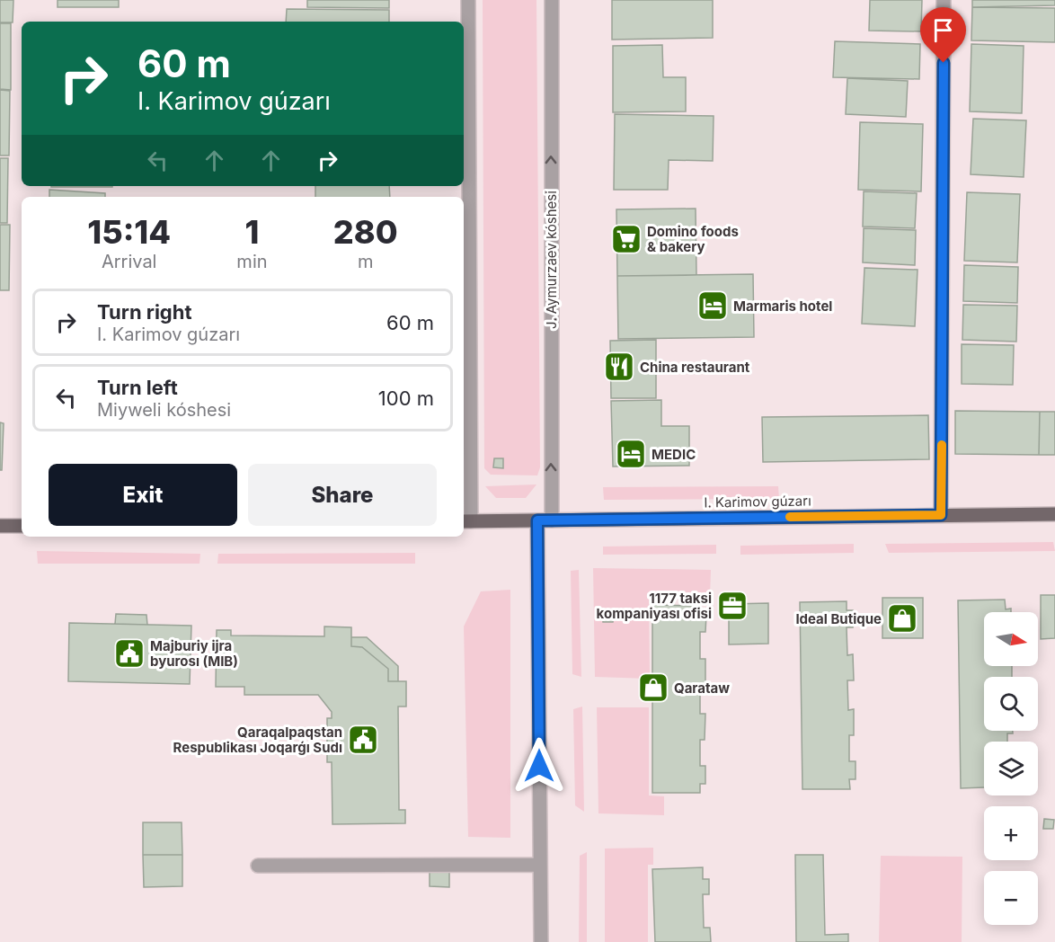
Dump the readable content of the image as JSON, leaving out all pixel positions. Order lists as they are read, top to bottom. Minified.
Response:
{"streets":{"main road":["I. Karimov gúzarı"],"street":["J. Aymurzaev kóshesi"]},"crossings":[["J. Aymurzaev kóshesi","I. Karimov gúzarı"]],"places":{"supermarket":["Domino foods & bakery"],"hotel":["Marmaris hotel","MEDIC"],"restaurant":["China restaurant"],"office":["1177 taksi kompaniyası ofisi"],"shop":["Ideal Butique","Qarataw"],"public building":["Majburiy ijra byurosı (MIB)","Qaraqalpaqstan Respublikası Joqarǵı Sudı"]},"north":"right","page":{"turn":["60 m","I. Karimov gúzarı"],"eta":["15:14","Arrival","1","min","280","m"],"list":[{"name":"Turn right","note":"I. Karimov gúzarı","value":"60 m"},{"name":"Turn left","note":"Miyweli kóshesi","value":"100 m"}],"buttons":["Exit","Share"],"map_buttons":["+","−"]}}
